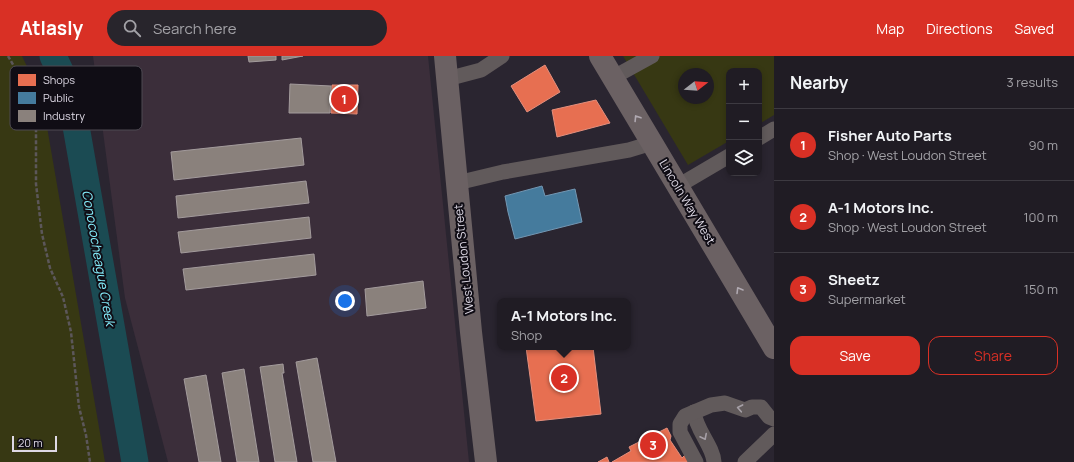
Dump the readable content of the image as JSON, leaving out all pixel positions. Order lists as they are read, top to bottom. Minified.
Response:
{"streets":{"highway":["Lincoln Way West","West Loudon Street"]},"one_way":["Lincoln Way West"],"water":["Conococheague Creek"],"legend":["Shops","Public","Industry"],"scale_bar":"20 m","north":"right","page":{"header":"Atlasly","search":"Search here","nav":["Map","Directions","Saved"],"heading":["Nearby","3 results"],"map_buttons":["+","−"],"pins":["1","2","3"],"list":[{"mark":"1","name":"Fisher Auto Parts","note":"Shop · West Loudon Street","value":"90 m"},{"mark":"2","name":"A-1 Motors Inc.","note":"Shop · West Loudon Street","value":"100 m"},{"mark":"3","name":"Sheetz","note":"Supermarket","value":"150 m"}],"popup":["A-1 Motors Inc.","Shop"],"buttons":["Save","Share"],"scale":"20 m"}}
